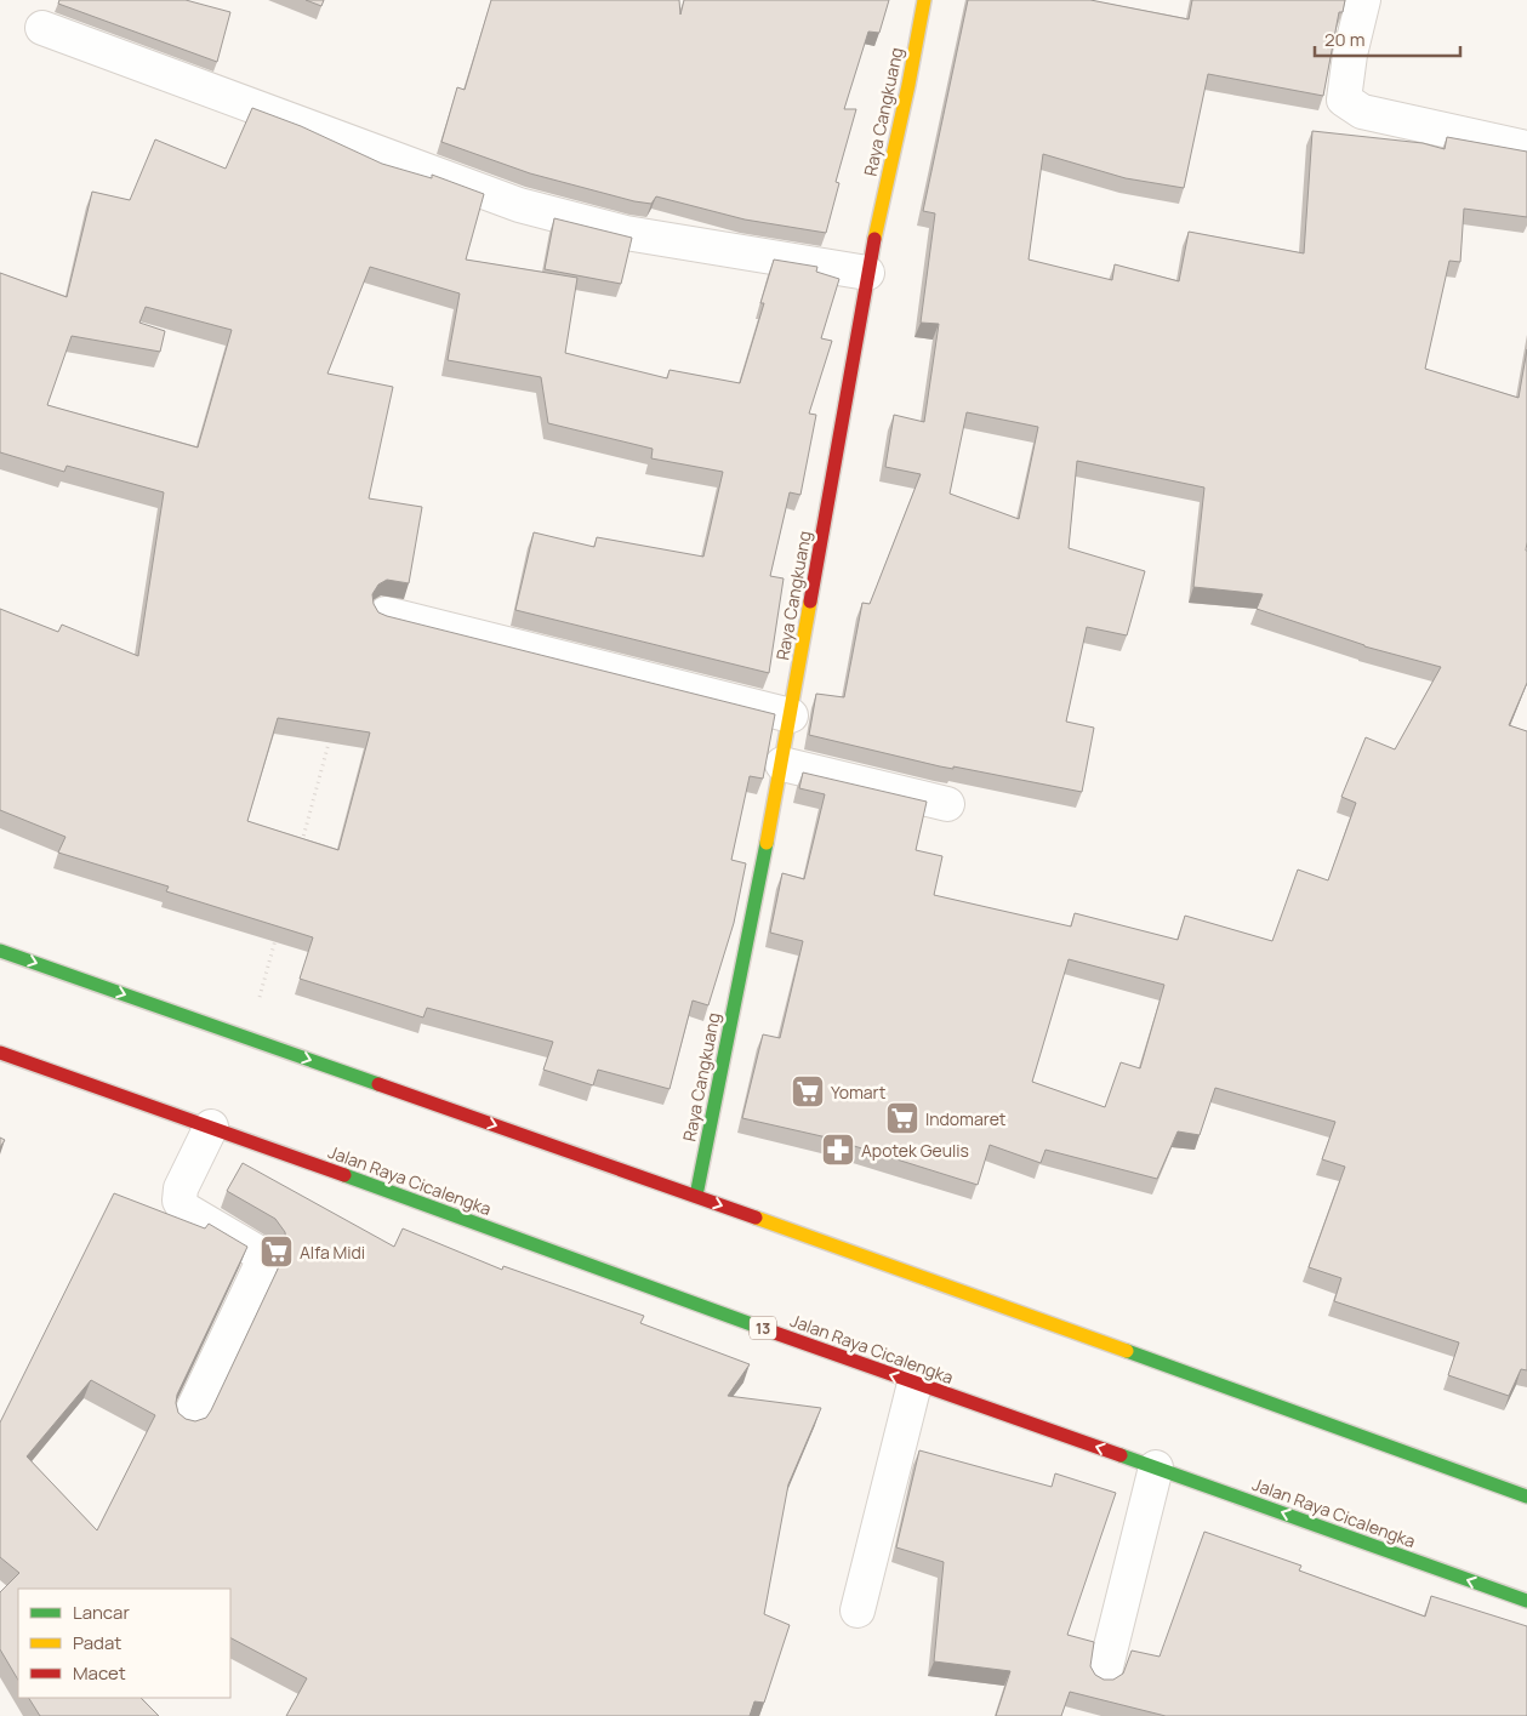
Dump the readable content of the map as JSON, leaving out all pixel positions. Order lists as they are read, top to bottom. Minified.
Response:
{"streets":{"main road":["Raya Cangkuang","Jalan Raya Cicalengka","13"]},"places":{"supermarket":["Yomart","Indomaret","Alfa Midi"],"pharmacy":["Apotek Geulis"]},"legend":["Lancar","Padat","Macet"],"scale_bar":"20 m"}
